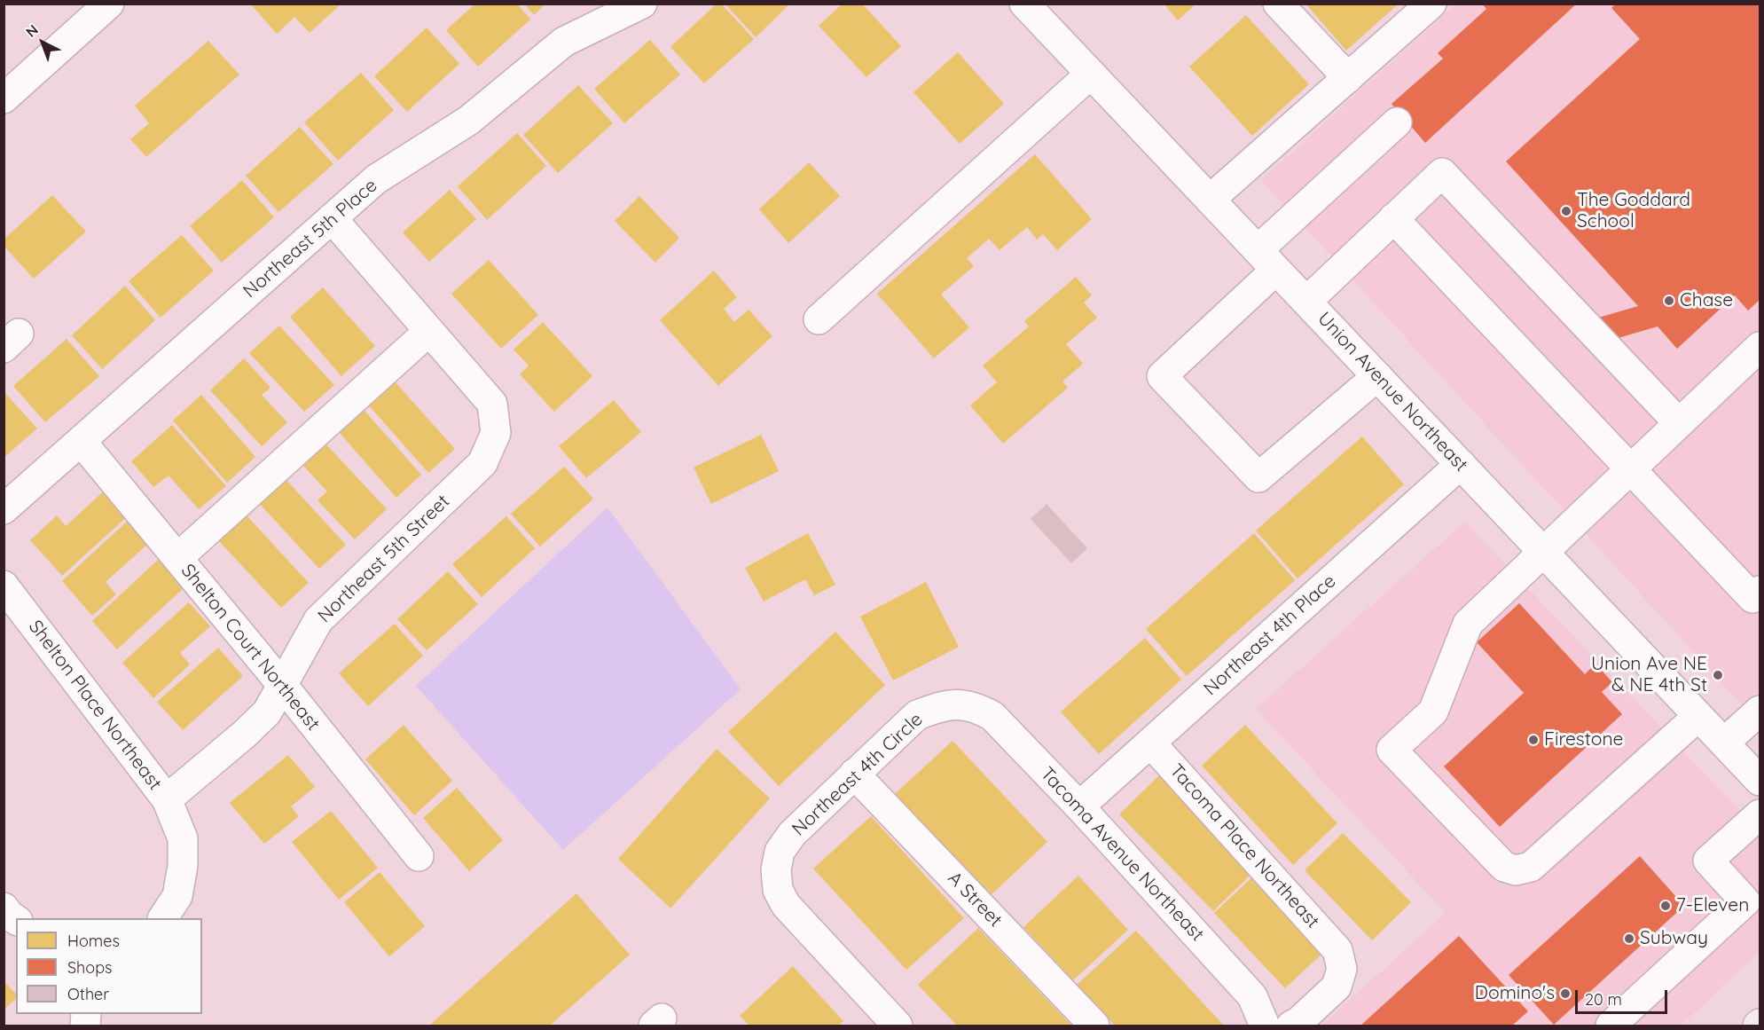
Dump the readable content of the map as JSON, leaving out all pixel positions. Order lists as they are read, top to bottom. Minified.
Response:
{"streets":{"street":["Northeast 5th Place","Union Avenue Northeast","Northeast 5th Street","Northeast 4th Place","Shelton Court Northeast","Shelton Place Northeast","Northeast 4th Circle","Tacoma Place Northeast","Tacoma Avenue Northeast","A Street"]},"crossings":[["Northeast 5th Place","Shelton Court Northeast"],["Union Avenue Northeast","Northeast 4th Place"],["Northeast 5th Street","Shelton Court Northeast"],["Northeast 5th Street","Shelton Place Northeast"],["Northeast 4th Place","Tacoma Place Northeast"],["Northeast 4th Place","Tacoma Avenue Northeast"],["Northeast 4th Circle","Tacoma Avenue Northeast"],["Northeast 4th Circle","A Street"]],"places":["The Goddard School","Chase","Union Ave NE & NE 4th St","Firestone","7-Eleven","Subway","Domino's"],"legend":["Homes","Shops","Other"],"scale_bar":"20 m","north":"top left"}
